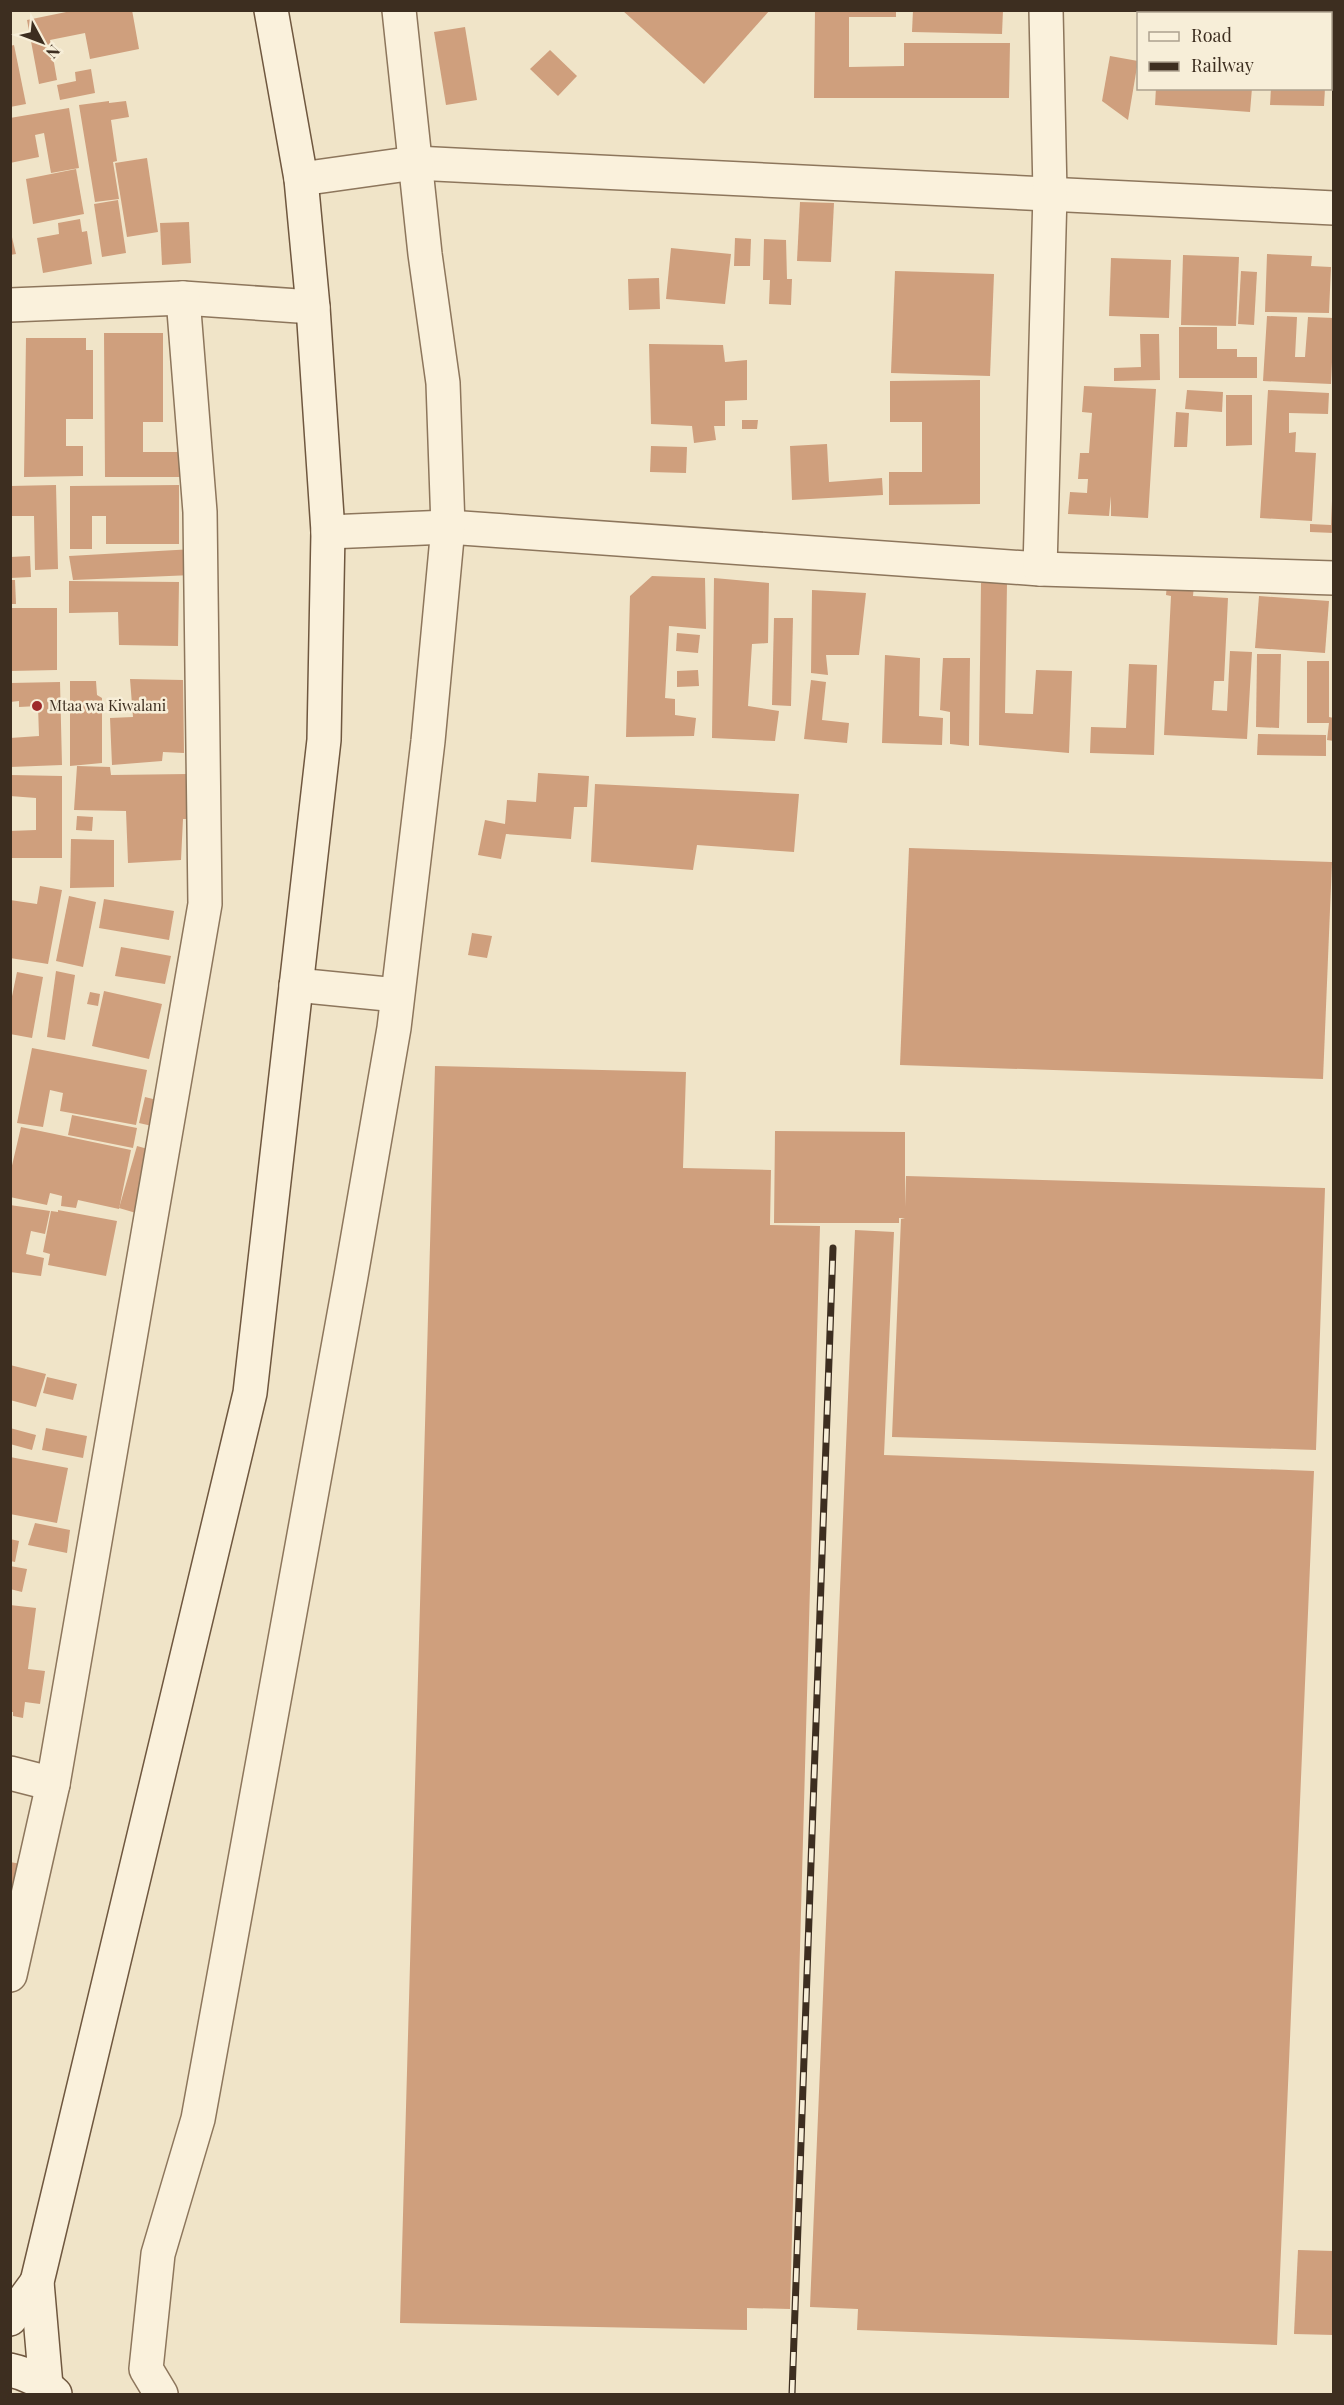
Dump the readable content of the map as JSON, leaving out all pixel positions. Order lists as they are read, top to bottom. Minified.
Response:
{"places":["Mtaa wa Kiwalani"],"legend":["Road","Railway"],"north":"bottom right"}
